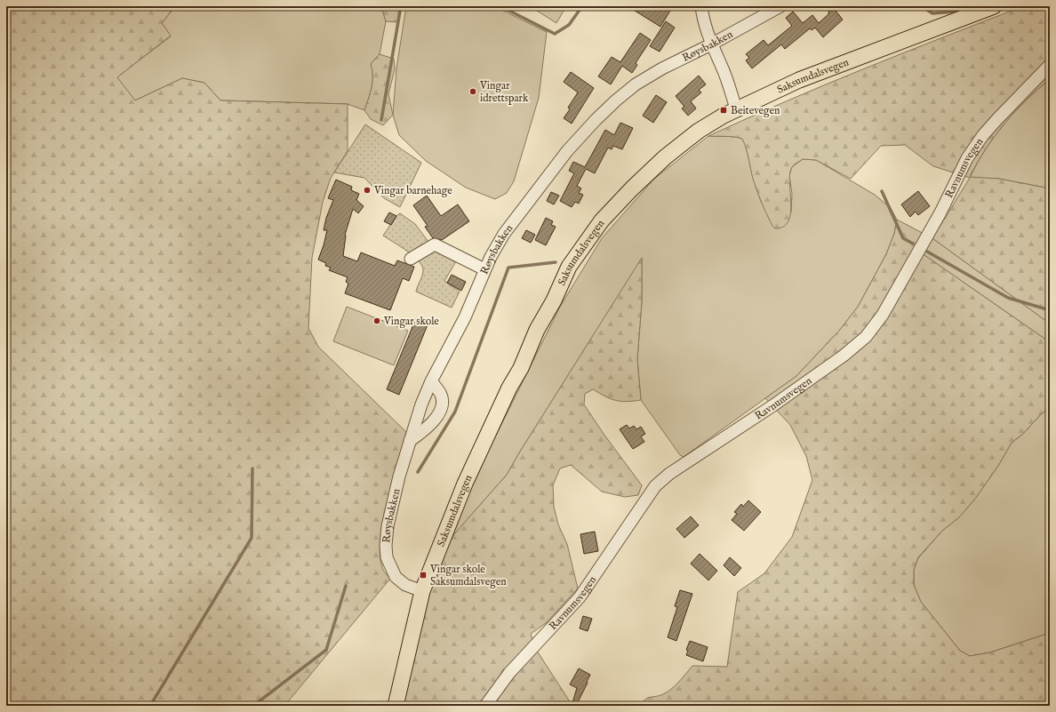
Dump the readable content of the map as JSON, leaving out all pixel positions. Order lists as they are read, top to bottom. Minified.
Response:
{"streets":{"main road":["Saksumdalsvegen"],"street":["Røysbakken","Ravnumsvegen"]},"crossings":[["Røysbakken","Saksumdalsvegen"]],"places":{"other":["Vingar idrettspark","Vingar barnehage","Vingar skole"],"transit":["Beitevegen","Vingar skole Saksumdalsvegen"]}}
